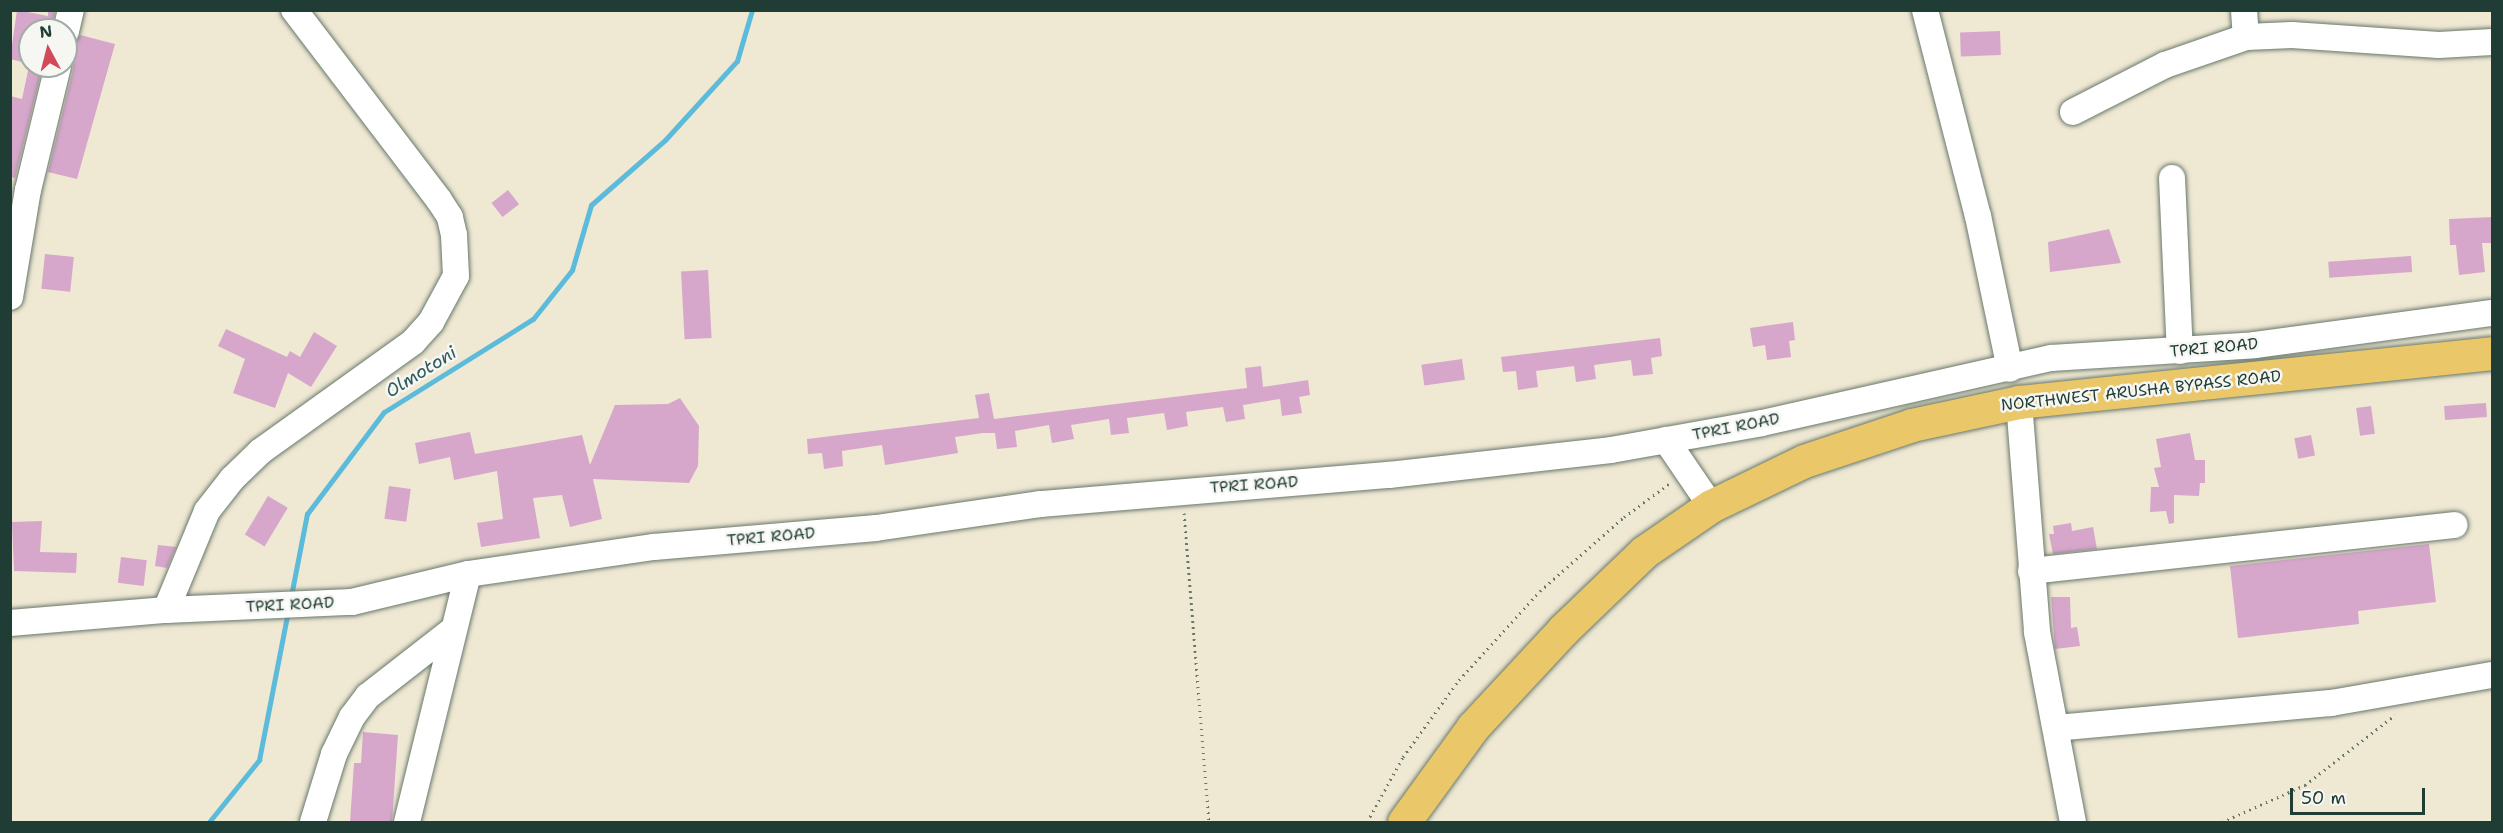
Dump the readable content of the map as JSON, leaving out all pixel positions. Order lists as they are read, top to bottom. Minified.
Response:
{"streets":{"main road":["NORTHWEST ARUSHA BYPASS ROAD"],"street":["TPRI ROAD"]},"water":["Olmotoni"],"scale_bar":"50 m","north":"top"}
